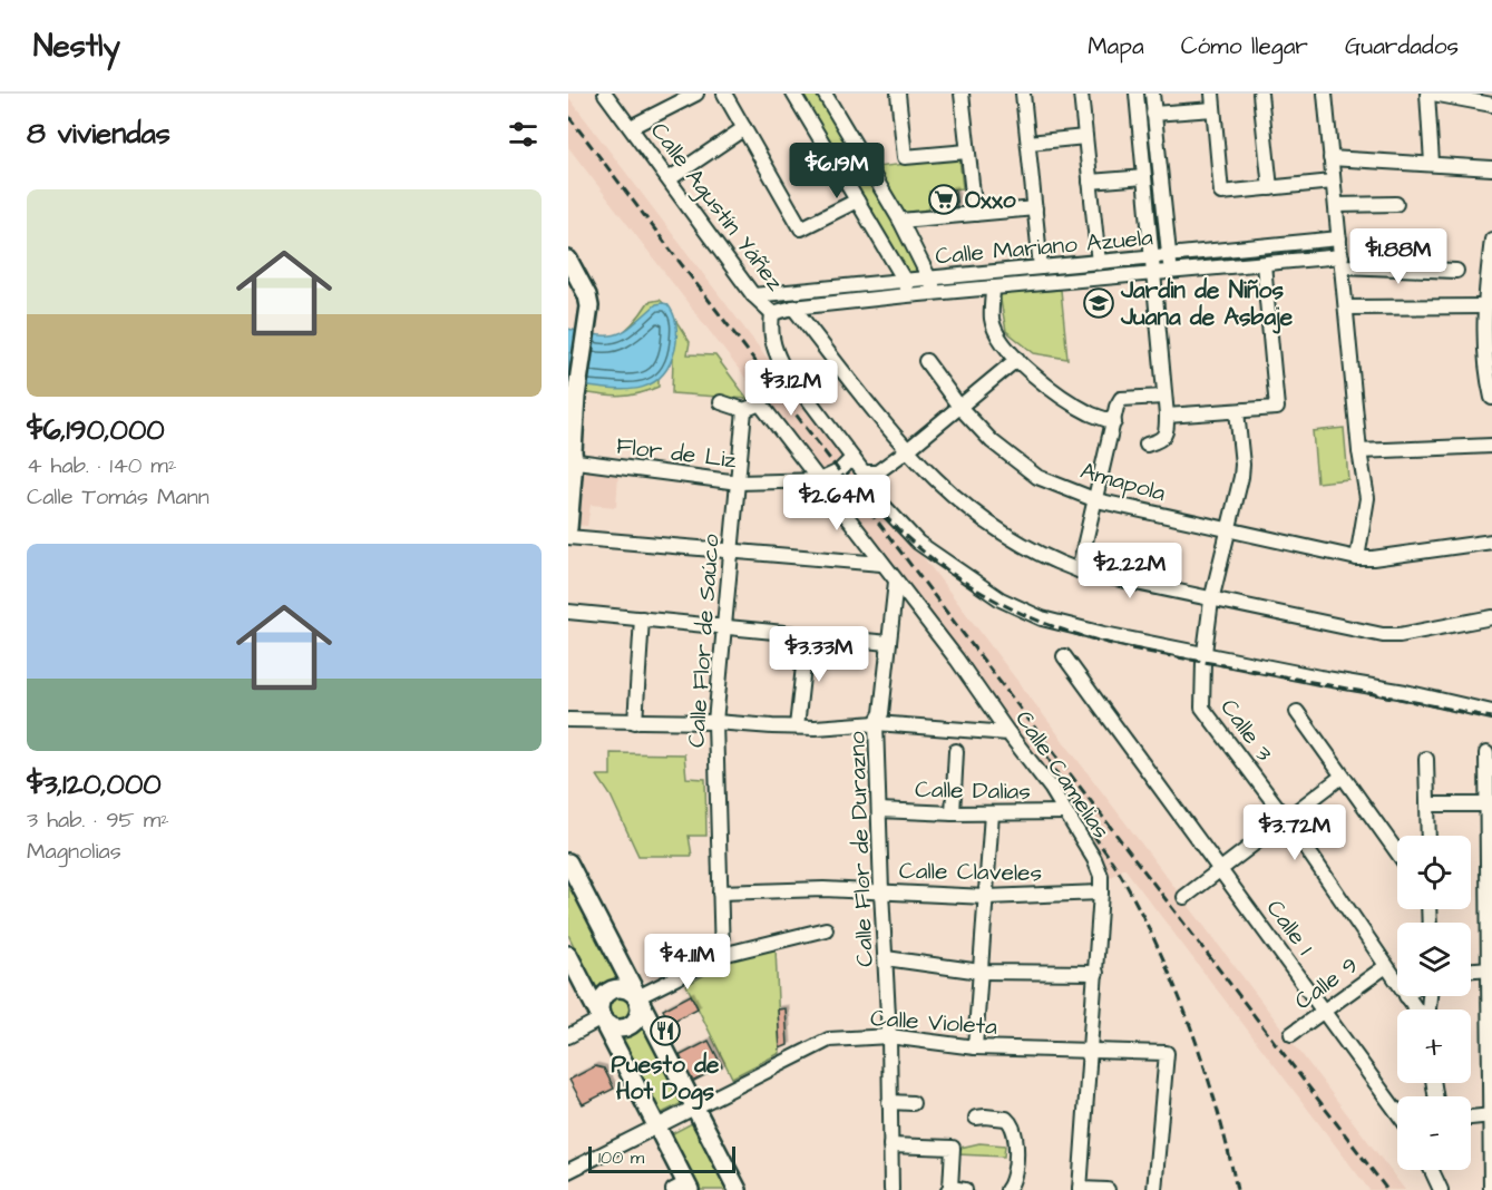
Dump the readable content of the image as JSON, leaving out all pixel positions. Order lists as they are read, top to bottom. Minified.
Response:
{"streets":{"street":["Calle Agustín Yáñez","Calle Mariano Azuela","Flor de Liz","Amapola","Calle Flor de Saúco","Calle 3","Calle Camelias","Calle Dalias","Calle Flor de Durazno","Calle Claveles","Calle 1","Calle 9","Calle Violeta"]},"crossings":[["Calle Agustín Yáñez","Calle Mariano Azuela"],["Flor de Liz","Calle Flor de Saúco"],["Flor de Liz","Calle Camelias"],["Calle Flor de Saúco","Calle Camelias"],["Calle Flor de Saúco","Calle Claveles"],["Calle 3","Calle 9"],["Calle Camelias","Calle Dalias"],["Calle Camelias","Calle Flor de Durazno"],["Calle Camelias","Calle Claveles"],["Calle Camelias","Calle Violeta"],["Calle Dalias","Calle Flor de Durazno"],["Calle Flor de Durazno","Calle Claveles"],["Calle Flor de Durazno","Calle Violeta"],["Calle 1","Calle 9"]],"places":{"supermarket":["Oxxo"],"school or university":["Jardin de Niños Juana de Asbaje"],"restaurant":["Puesto de Hot Dogs"]},"scale_bar":"100 m","page":{"header":"Nestly","nav":["Mapa","Cómo llegar","Guardados"],"heading":"8 viviendas","price":["$6.19M","$1.88M","$3.12M","$2.64M","$2.22M","$3.33M","$3.72M","$4.11M"],"list":[{"name":"$6,190,000","note":"4 hab. · 140 m² · Calle Tomás Mann"},{"name":"$3,120,000","note":"3 hab. · 95 m² · Magnolias"}],"map_buttons":["+","−"],"scale":"100 m"}}
